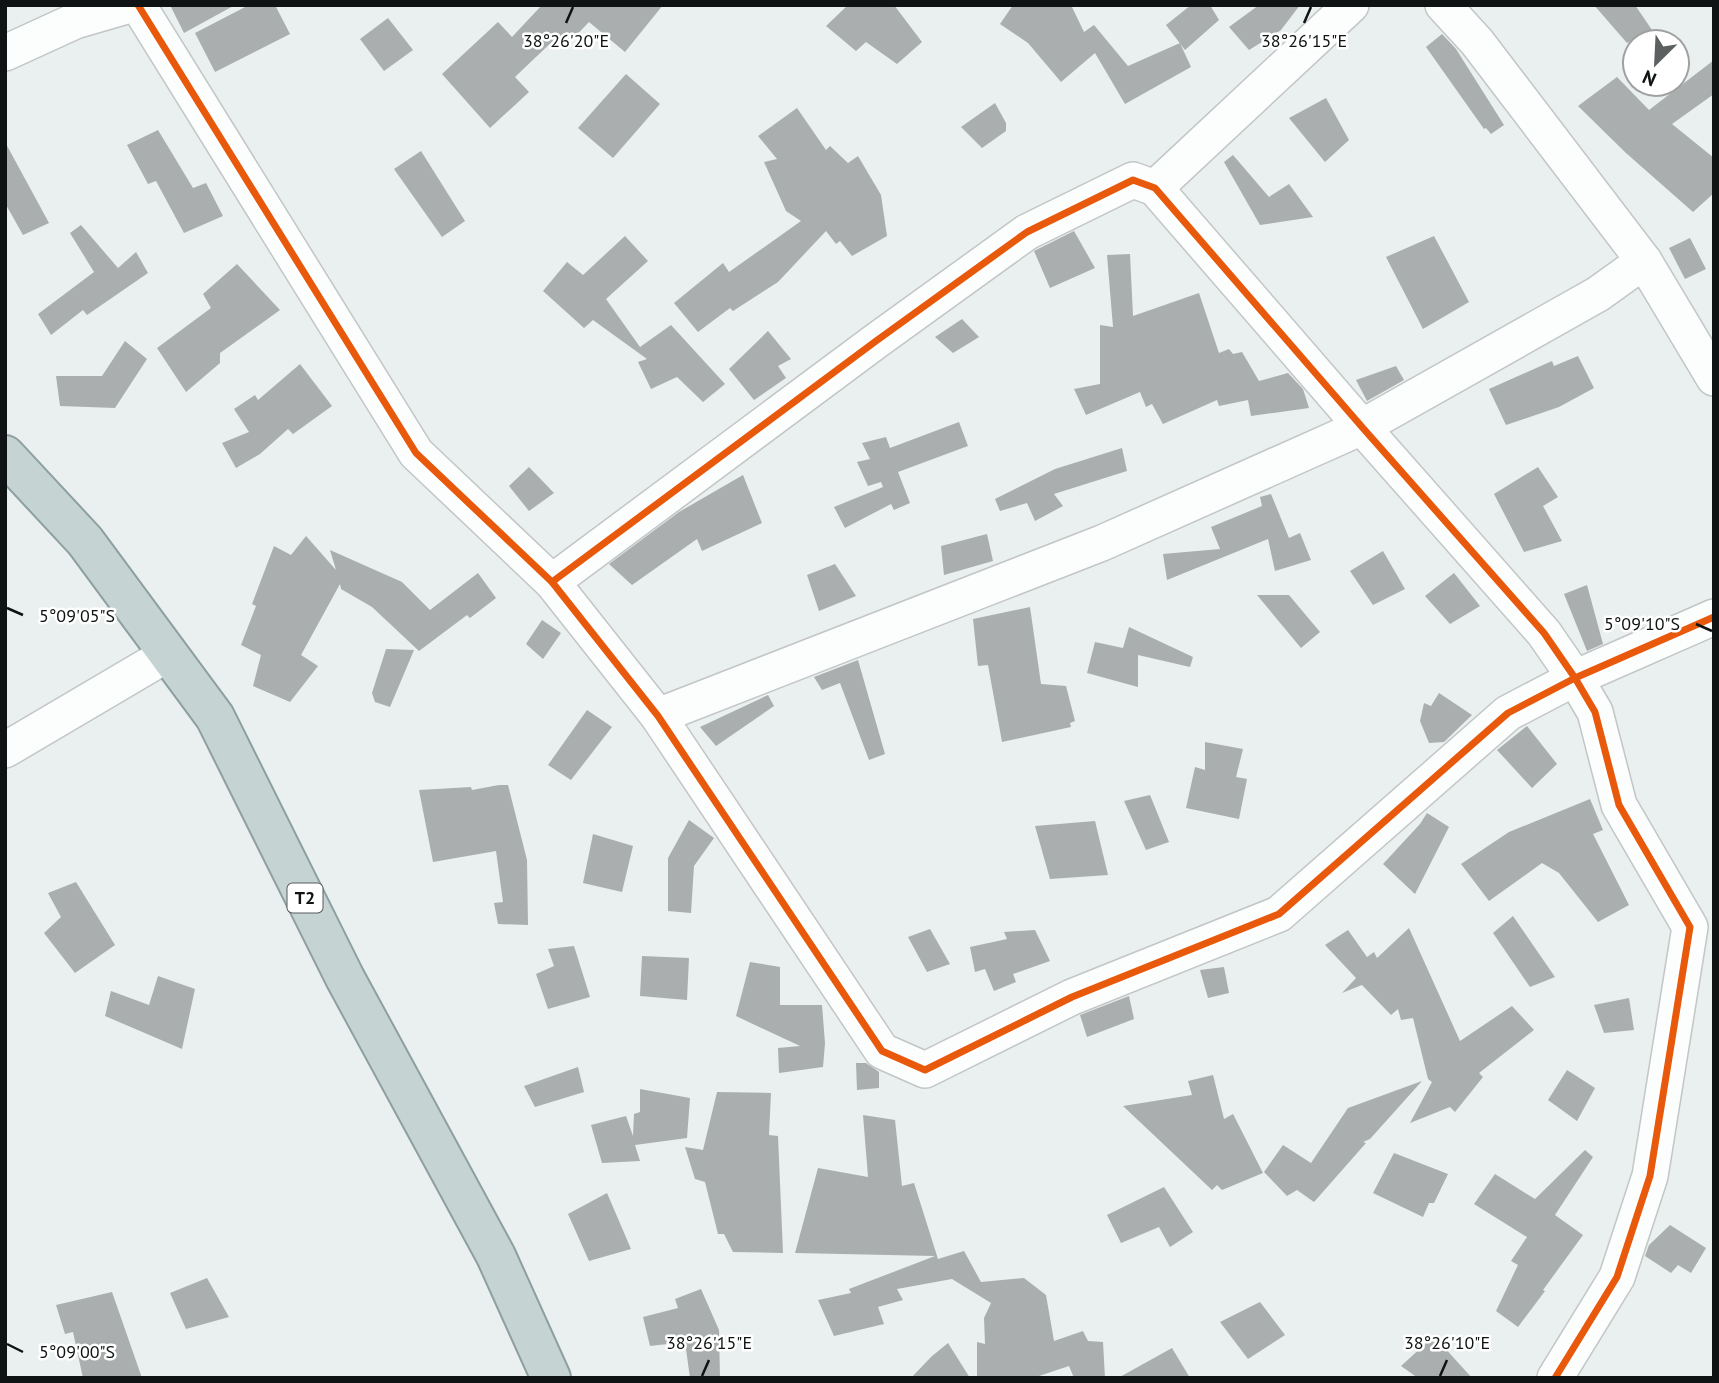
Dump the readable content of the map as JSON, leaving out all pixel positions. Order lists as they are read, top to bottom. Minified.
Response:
{"streets":{"highway":["T2"]},"north":"bottom left","coordinates":["38°26'20\"E","38°26'15\"E","5°09'05\"S","5°09'10\"S","38°26'10\"E","5°09'00\"S"]}
